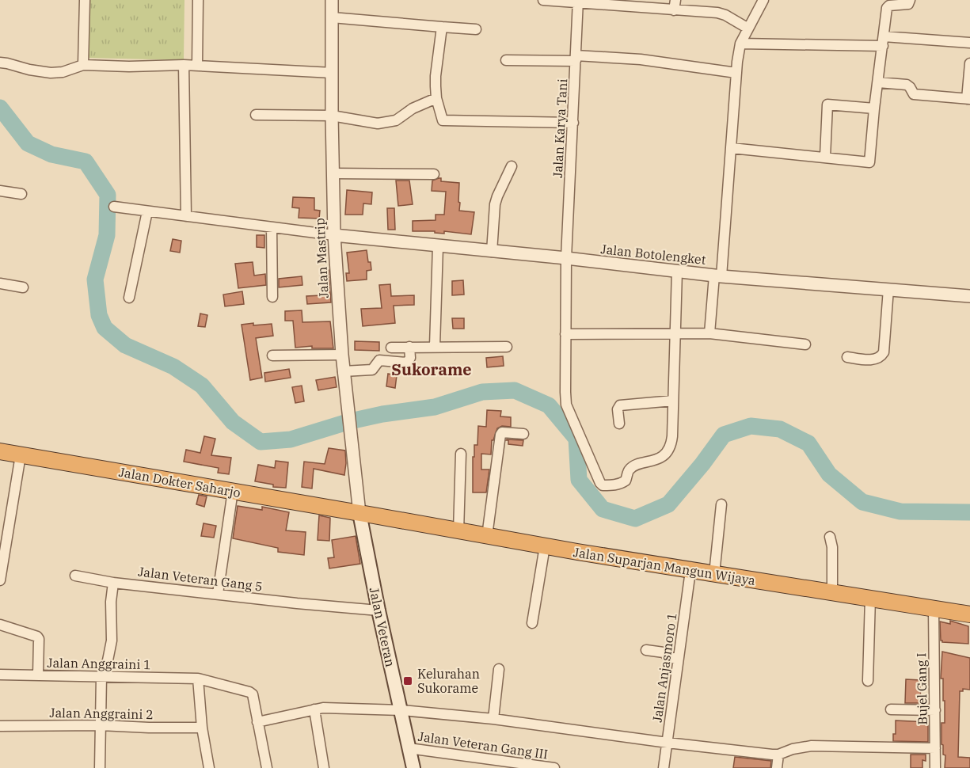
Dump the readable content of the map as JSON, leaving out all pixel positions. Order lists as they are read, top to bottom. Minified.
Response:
{"streets":{"highway":["Jalan Dokter Saharjo","Jalan Suparjan Mangun Wijaya"],"main road":["Jalan Veteran"],"street":["Jalan Karya Tani","Jalan Botolengket","Jalan Mastrip","Jalan Veteran Gang 5","Jalan Anggraini 1","Jalan Anjasmoro 1","Bujel Gang I","Jalan Anggraini 2","Jalan Veteran Gang III"]},"crossings":[["Jalan Karya Tani","Jalan Botolengket"],["Jalan Botolengket","Jalan Mastrip"],["Jalan Mastrip","Jalan Dokter Saharjo"],["Jalan Mastrip","Jalan Suparjan Mangun Wijaya"],["Jalan Mastrip","Jalan Veteran"],["Jalan Dokter Saharjo","Jalan Suparjan Mangun Wijaya"],["Jalan Dokter Saharjo","Jalan Veteran"],["Jalan Suparjan Mangun Wijaya","Jalan Veteran"],["Jalan Suparjan Mangun Wijaya","Jalan Anjasmoro 1"],["Jalan Suparjan Mangun Wijaya","Bujel Gang I"],["Jalan Veteran Gang 5","Jalan Veteran"],["Jalan Veteran","Jalan Veteran Gang III"]],"districts":["Sukorame"],"places":{"transit":["Kelurahan Sukorame"]}}
